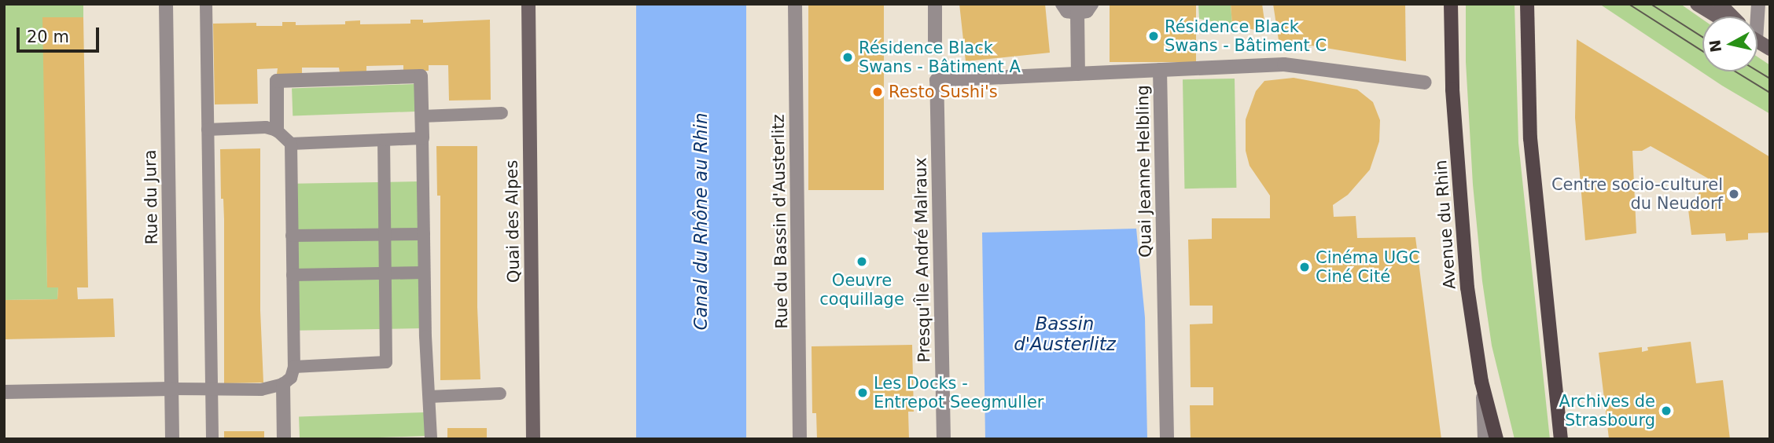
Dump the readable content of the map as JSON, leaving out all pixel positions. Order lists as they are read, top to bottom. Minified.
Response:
{"streets":{"main road":["Quai des Alpes","Avenue du Rhin"],"street":["Quai Jeanne Helbling","Rue du Jura","Rue du Bassin d'Austerlitz","Presqu'Île André Malraux"]},"crossings":[["Quai Jeanne Helbling","Presqu'Île André Malraux"]],"water":["Canal du Rhône au Rhin","Bassin d'Austerlitz"],"places":["Résidence Black Swans - Bâtiment C","Résidence Black Swans - Bâtiment A","Resto Sushi's","Centre socio-culturel du Neudorf","Oeuvre coquillage","Cinéma UGC Ciné Cité","Les Docks - Entrepot Seegmuller","Archives de Strasbourg"],"scale_bar":"20 m","north":"left"}
